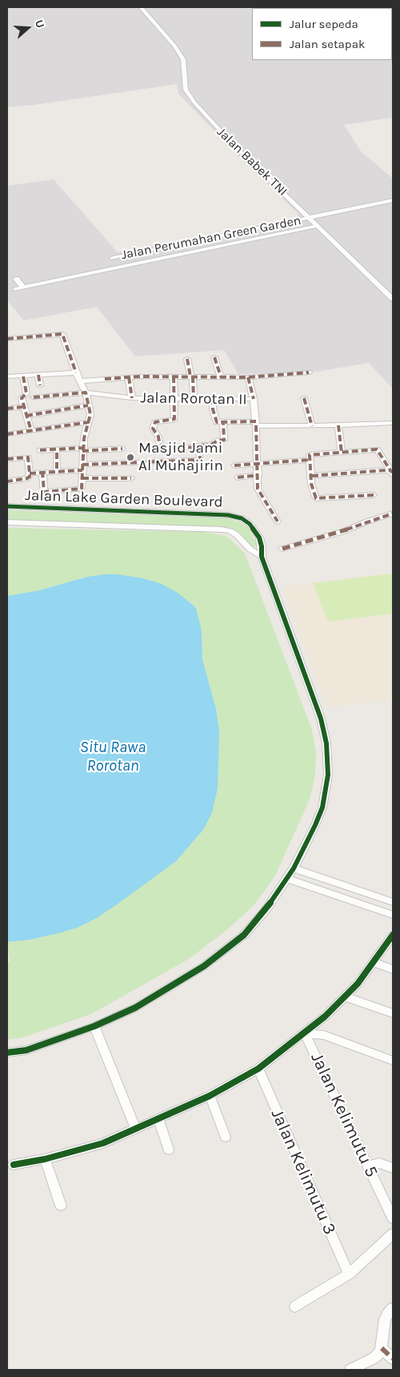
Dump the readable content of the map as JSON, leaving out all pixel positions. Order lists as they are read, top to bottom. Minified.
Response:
{"streets":{"street":["Jalan Babek TNI","Jalan Perumahan Green Garden","Jalan Rorotan II","Jalan Lake Garden Boulevard","Jalan Kelimutu 5","Jalan Kelimutu 3"]},"crossings":[["Jalan Babek TNI","Jalan Perumahan Green Garden"]],"water":["Situ Rawa Rorotan"],"places":["Masjid Jami Al Muhajirin"],"legend":["Jalur sepeda","Jalan setapak"],"north":"right"}
